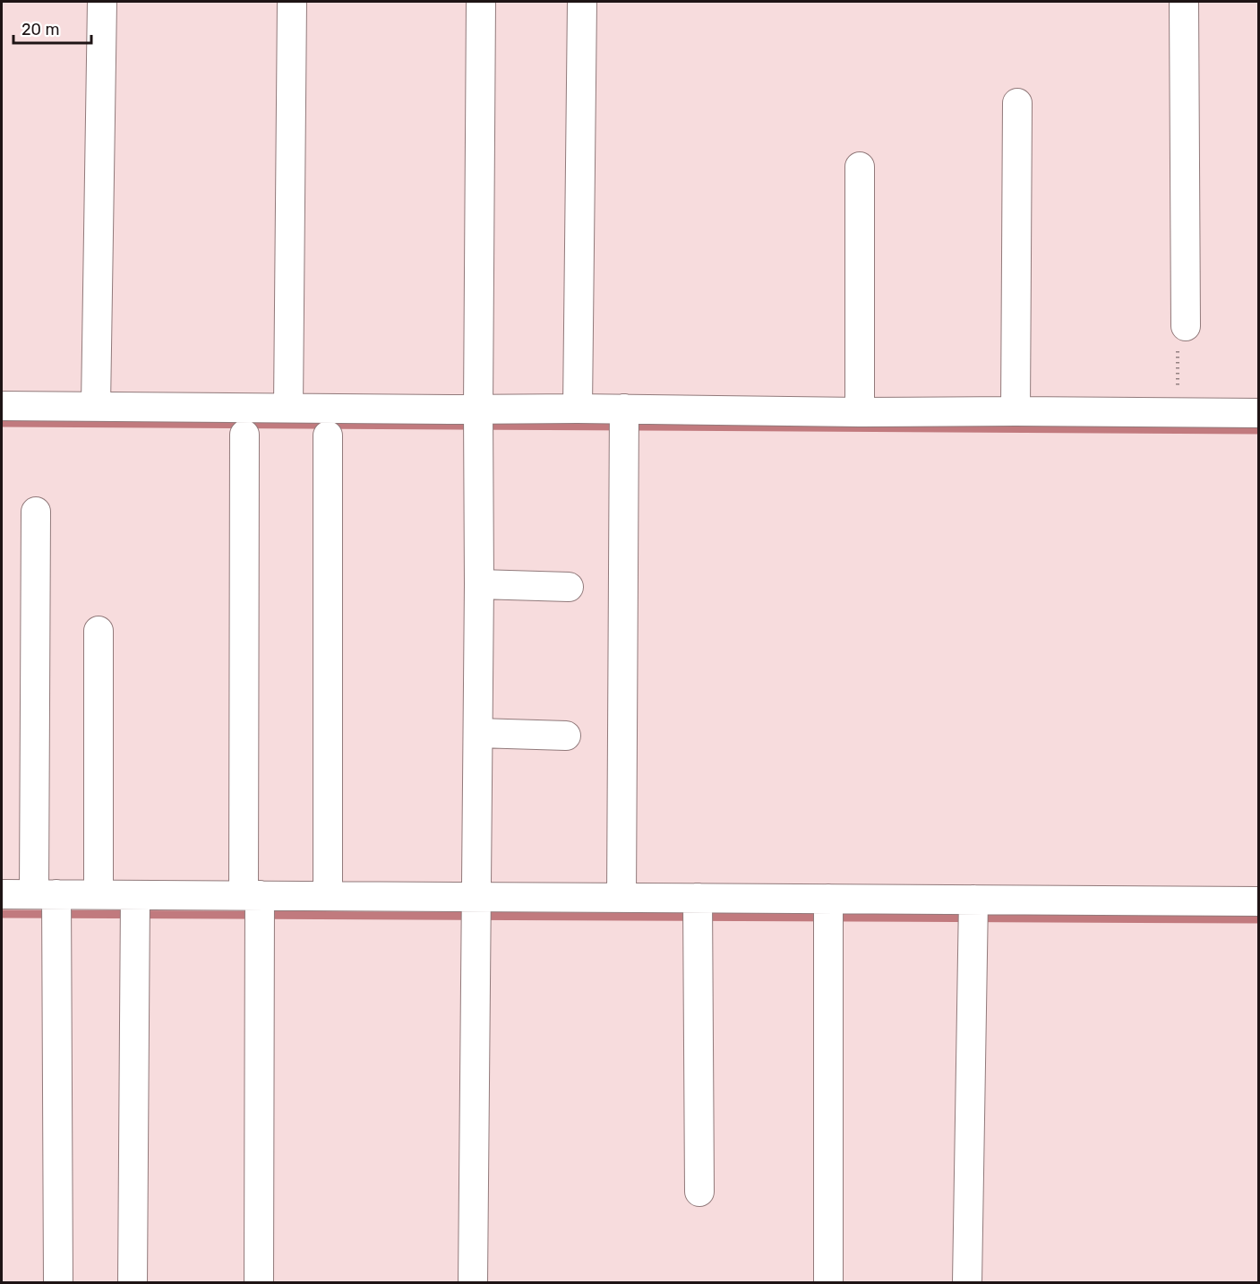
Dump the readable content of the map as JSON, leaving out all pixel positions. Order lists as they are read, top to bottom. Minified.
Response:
{"scale_bar":"20 m"}
